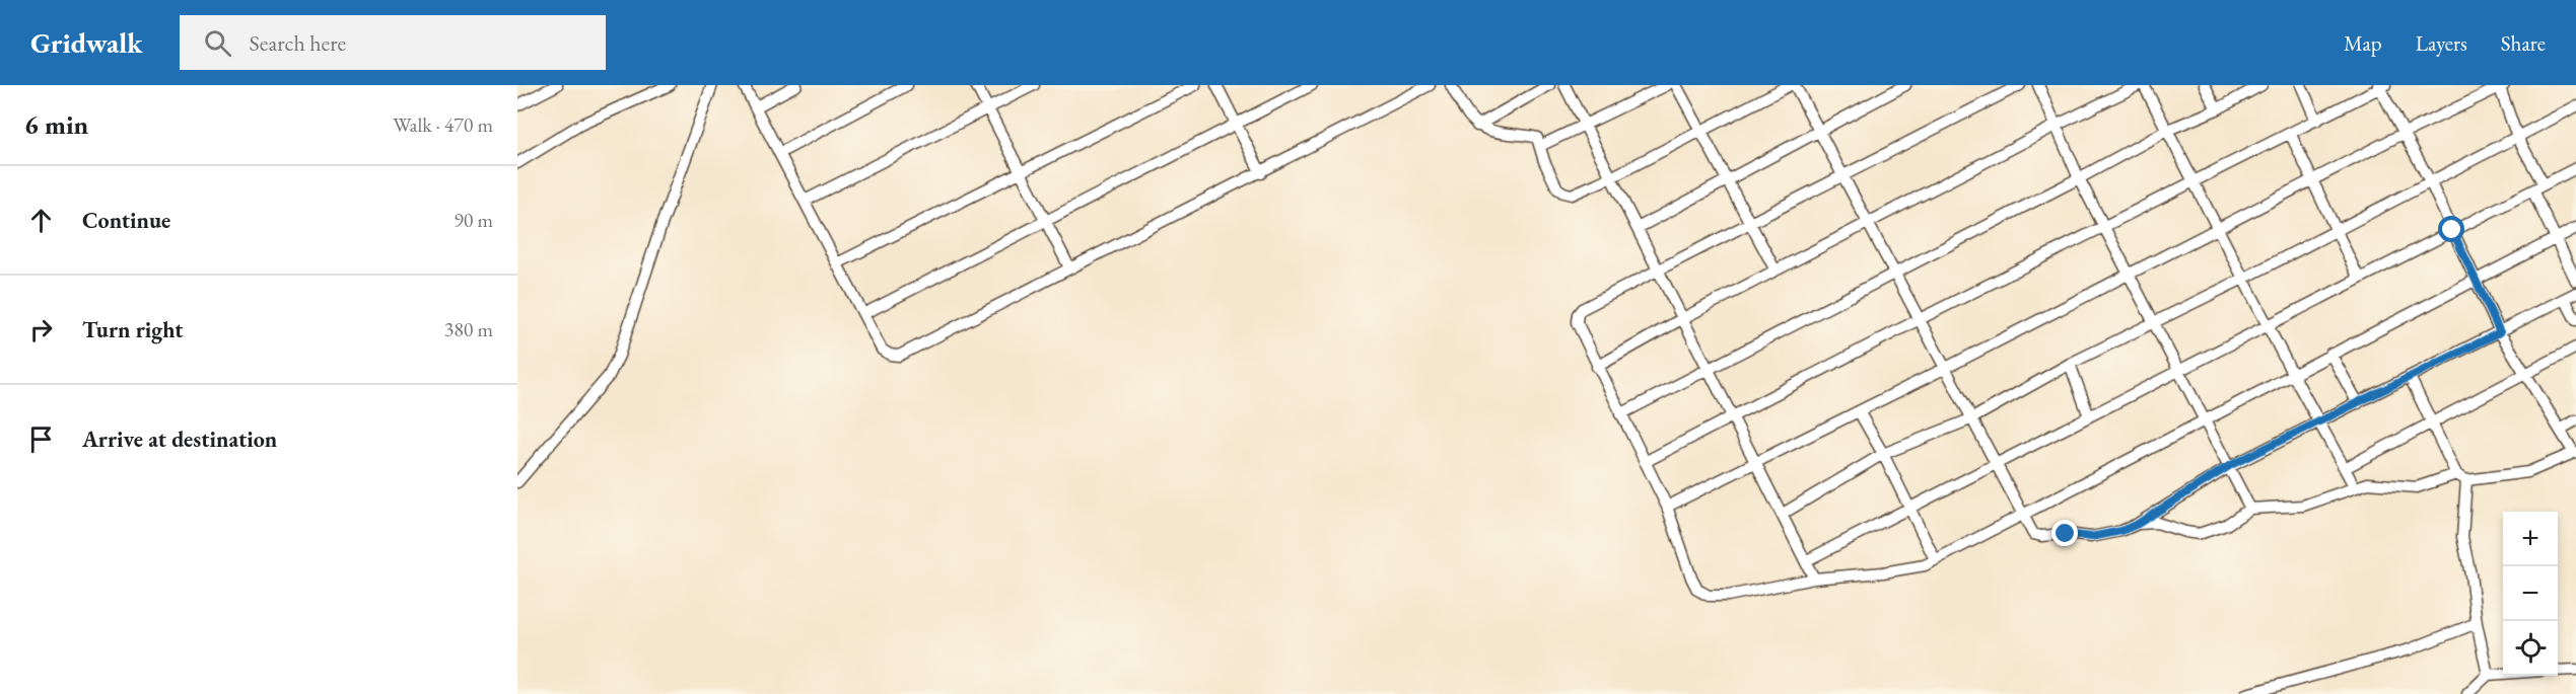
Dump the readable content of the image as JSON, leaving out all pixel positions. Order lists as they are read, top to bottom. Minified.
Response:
{"page":{"header":"Gridwalk","search":"Search here","nav":["Map","Layers","Share"],"heading":["6 min","Walk · 470 m"],"list":[["Continue","90 m"],["Turn right","380 m"],"Arrive at destination"],"map_buttons":["+","−"]}}
